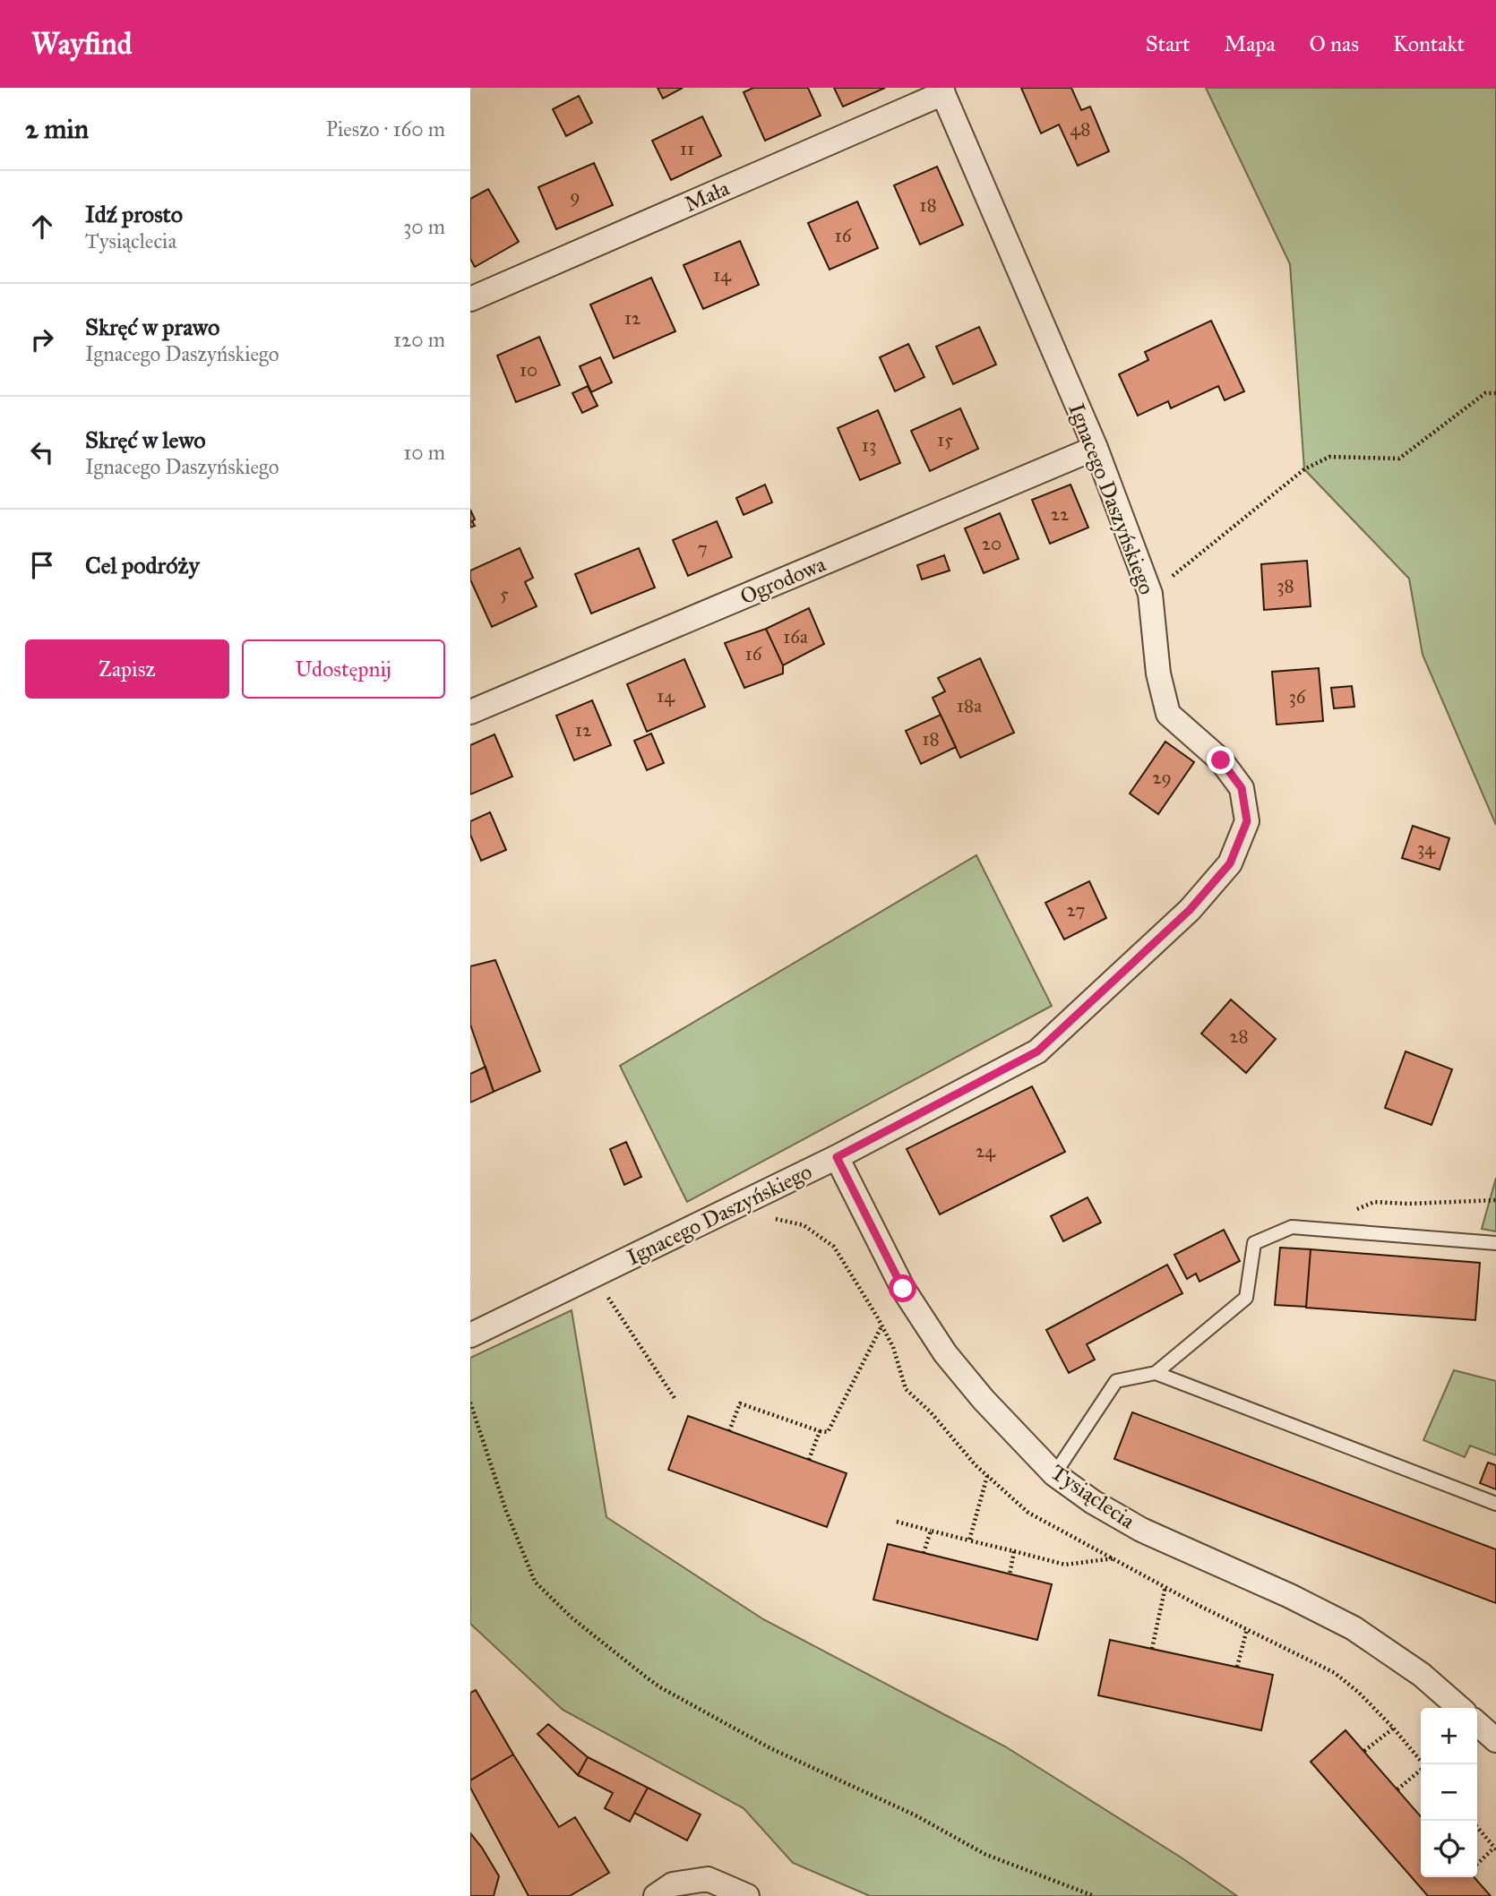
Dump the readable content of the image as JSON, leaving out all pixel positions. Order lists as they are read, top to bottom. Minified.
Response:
{"streets":{"street":["Mała","Ignacego Daszyńskiego","Ogrodowa","Tysiąclecia"]},"crossings":[["Mała","Ignacego Daszyńskiego"],["Ignacego Daszyńskiego","Ogrodowa"],["Ignacego Daszyńskiego","Tysiąclecia"]],"house_numbers":["48","11","9","18","16","14","12","10","15","13","22","20","7","38","5","16a","16","14","36","18a","12","18","29","34","27","28","24"],"page":{"header":"Wayfind","nav":["Start","Mapa","O nas","Kontakt"],"heading":["2 min","Pieszo · 160 m"],"list":[["Idź prosto","Tysiąclecia","30 m"],["Skręć w prawo","Ignacego Daszyńskiego","120 m"],["Skręć w lewo","Ignacego Daszyńskiego","10 m"],"Cel podróży"],"buttons":["Zapisz","Udostępnij"],"map_buttons":["+","−"]}}
